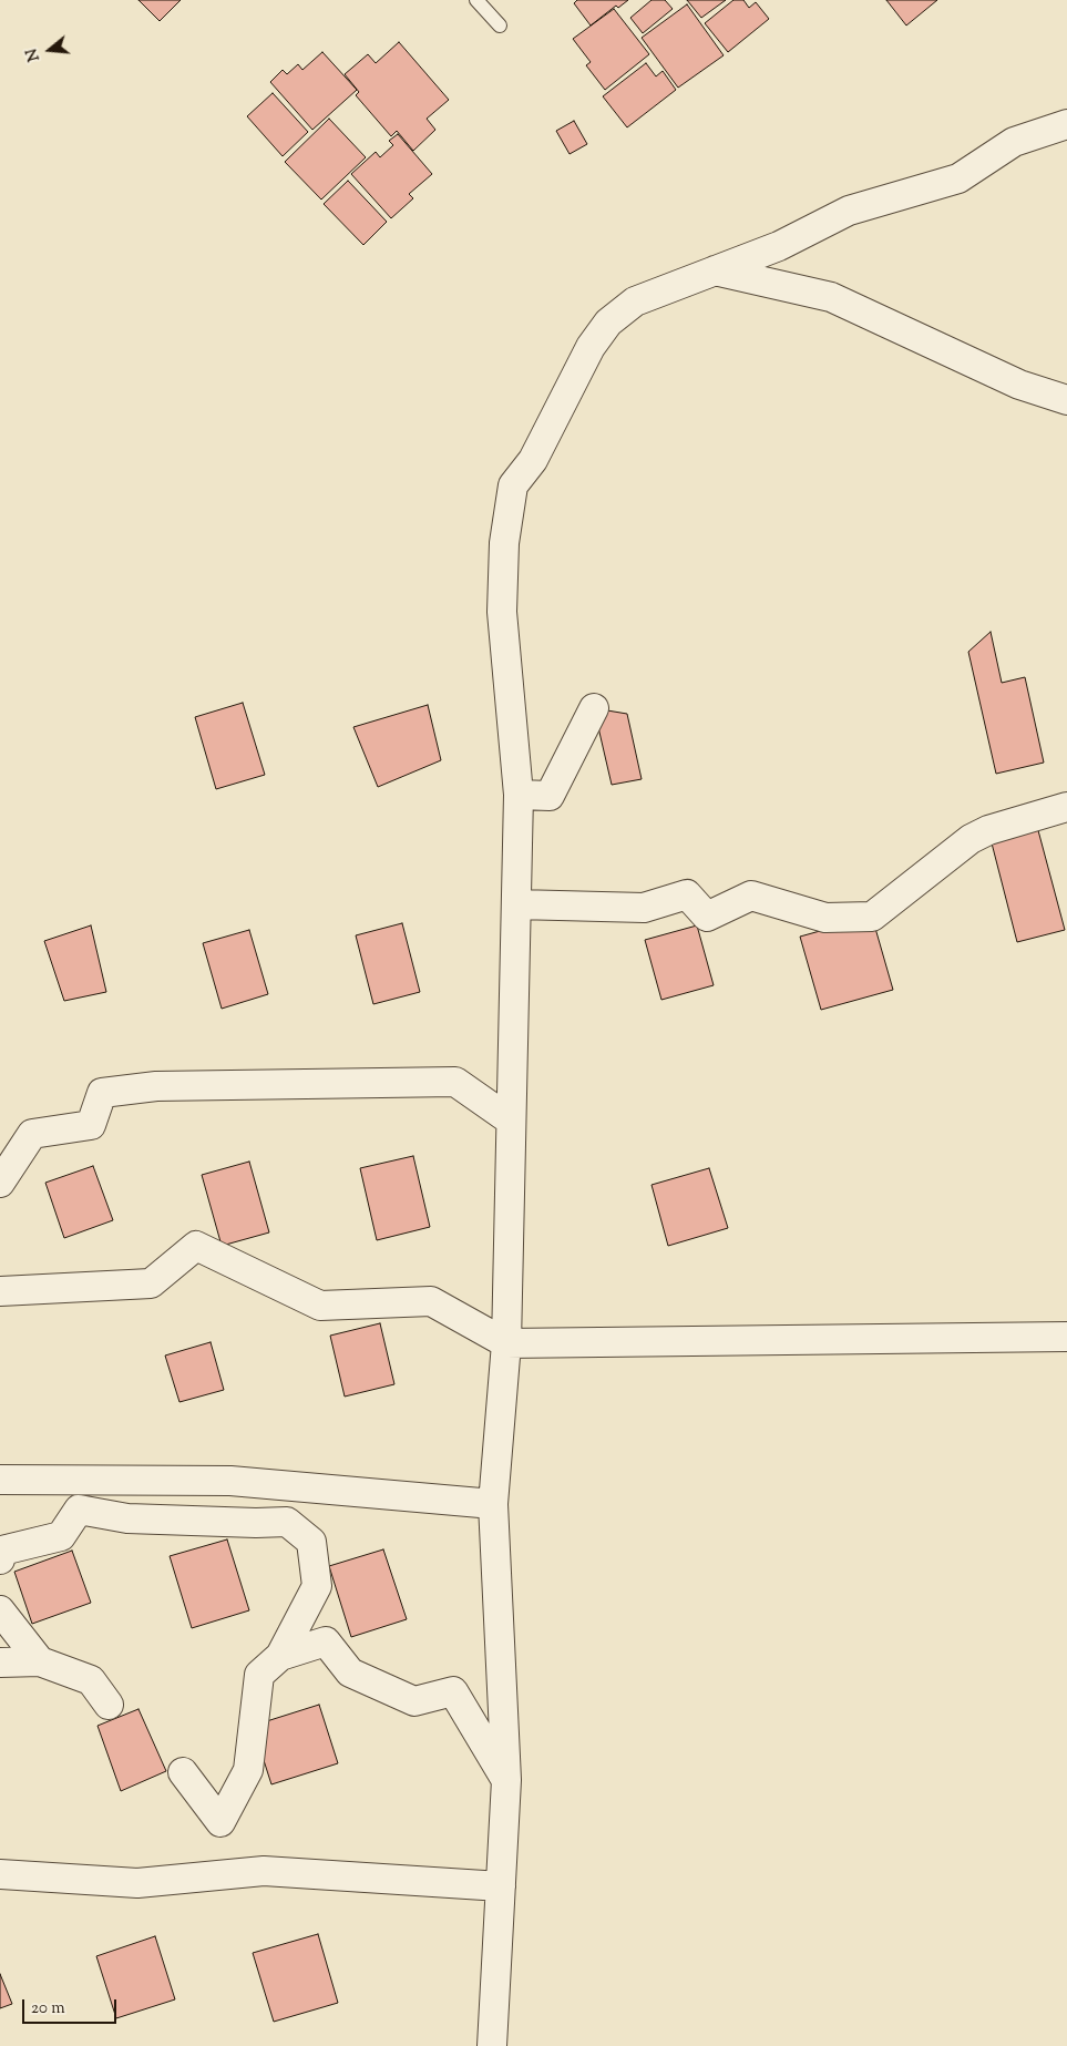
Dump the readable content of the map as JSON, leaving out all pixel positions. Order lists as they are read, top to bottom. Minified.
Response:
{"scale_bar":"20 m","north":"left"}
